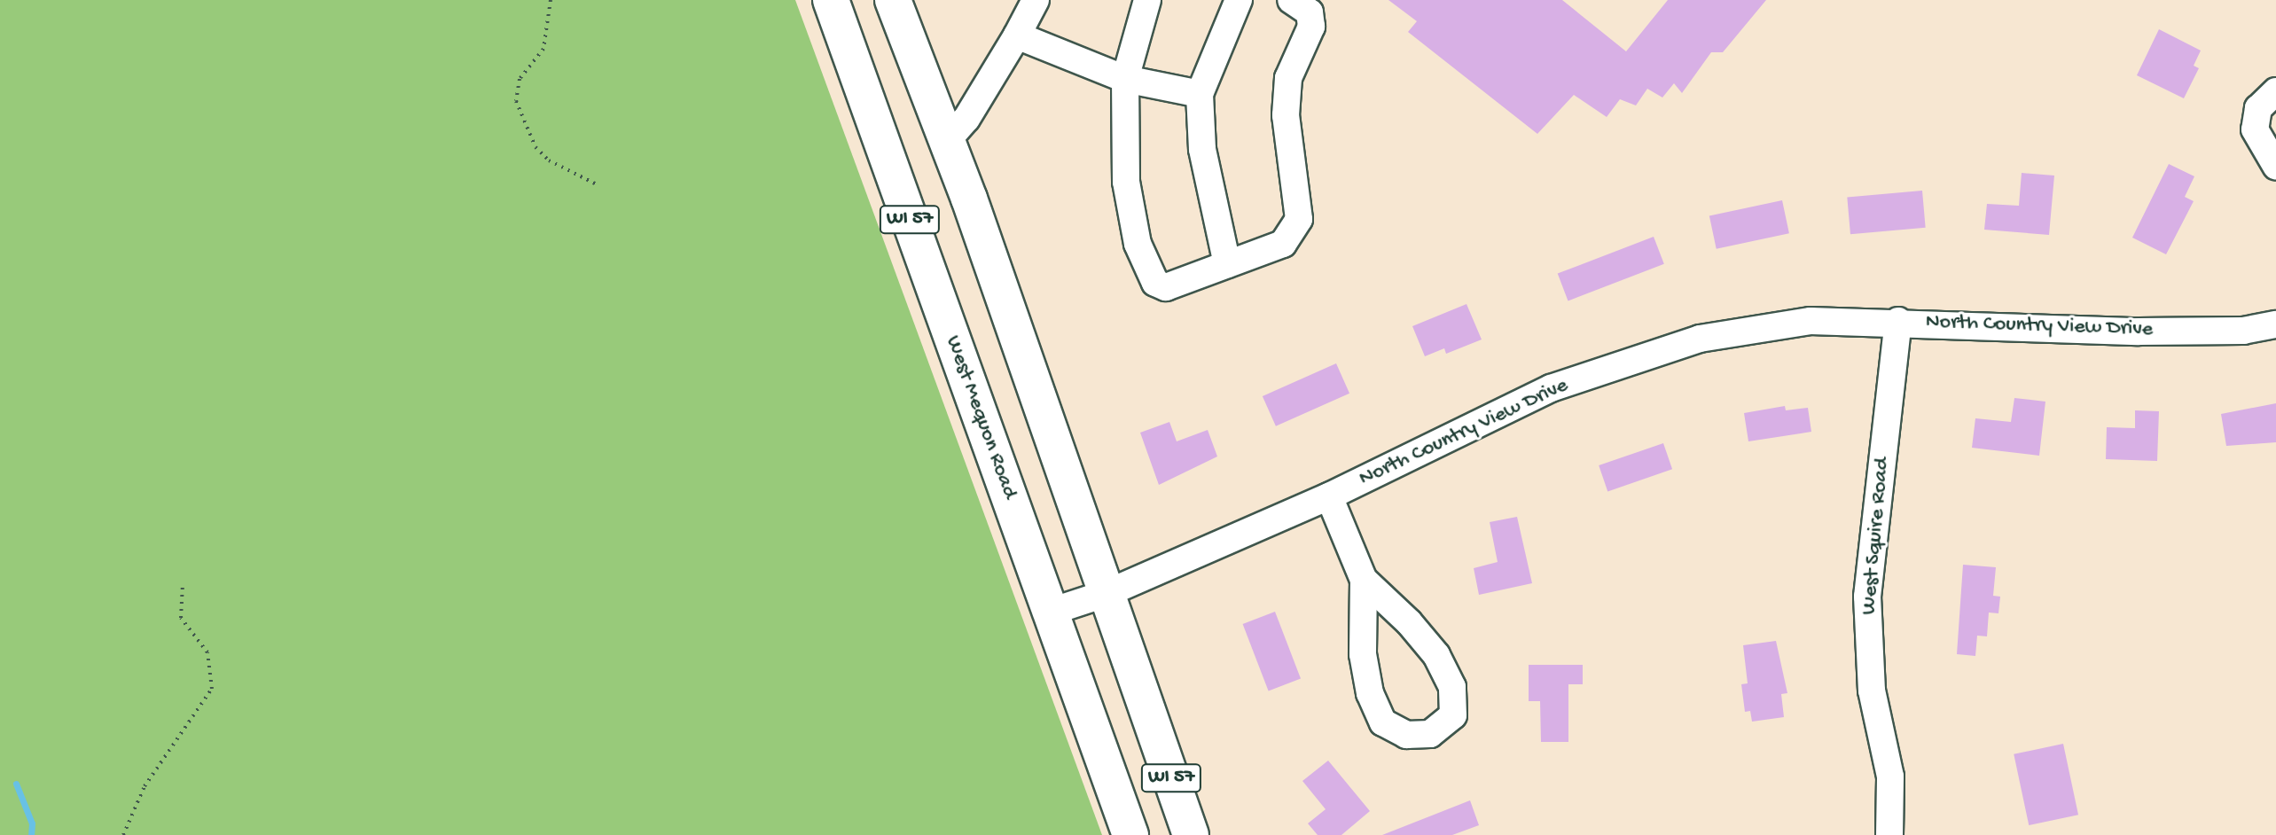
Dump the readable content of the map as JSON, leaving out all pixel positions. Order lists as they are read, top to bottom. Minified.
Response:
{"streets":{"main road":["WI 57","West Mequon Road"],"street":["North Country View Drive","West Squire Road"]},"crossings":[["WI 57","North Country View Drive"],["North Country View Drive","West Mequon Road"],["North Country View Drive","West Squire Road"]]}
